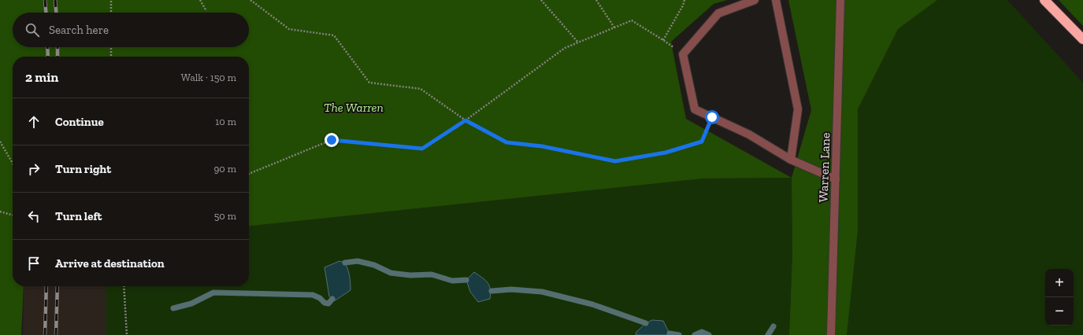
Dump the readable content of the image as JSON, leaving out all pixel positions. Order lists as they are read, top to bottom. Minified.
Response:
{"streets":{"street":["Warren Lane"]},"parks":["The Warren"],"page":{"search":"Search here","heading":["2 min","Walk · 150 m"],"list":[["Continue","10 m"],["Turn right","90 m"],["Turn left","50 m"],"Arrive at destination"],"map_buttons":["+","−"]}}
